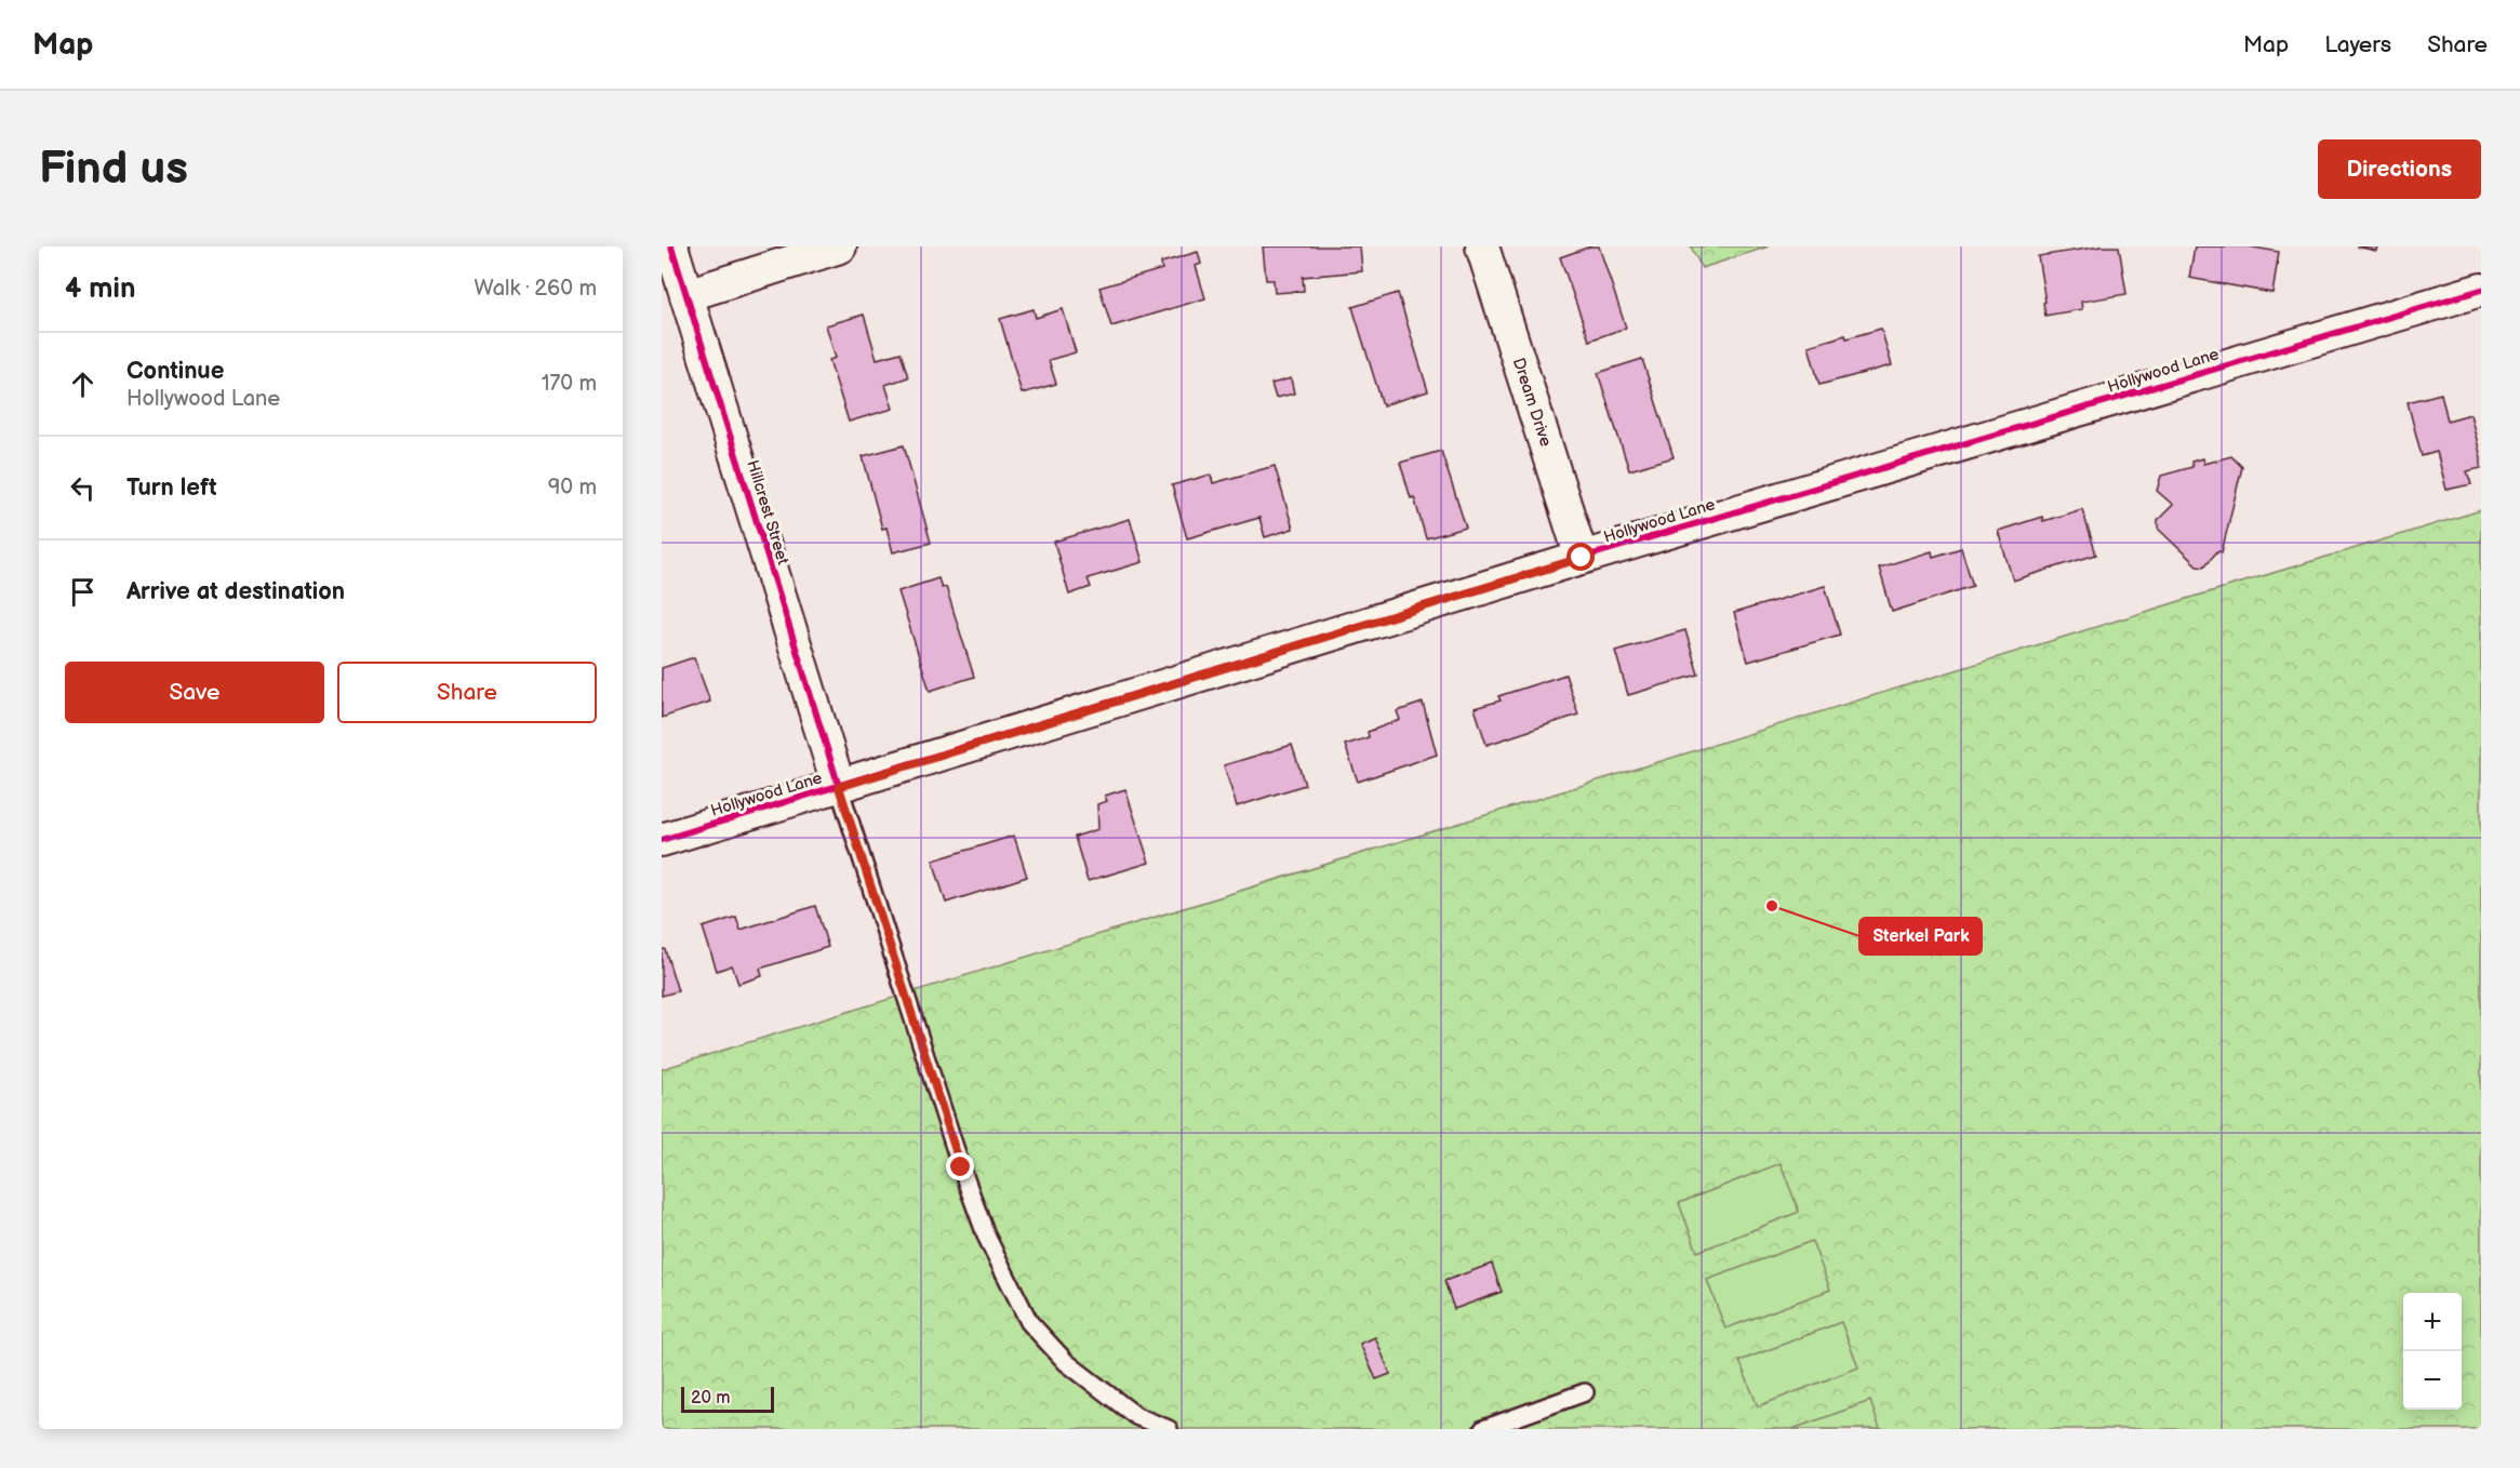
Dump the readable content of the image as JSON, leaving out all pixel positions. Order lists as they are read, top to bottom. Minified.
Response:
{"streets":{"street":["Hollywood Lane","Dream Drive","Hillcrest Street"]},"crossings":[["Hollywood Lane","Dream Drive"],["Hollywood Lane","Hillcrest Street"]],"places":["Sterkel Park"],"scale_bar":"20 m","page":{"header":"Map","nav":["Map","Layers","Share"],"buttons":["Directions",["Save","Share"]],"title":"Find us","heading":["4 min","Walk · 260 m"],"list":[["Continue","Hollywood Lane","170 m"],["Turn left","90 m"],"Arrive at destination"],"map_buttons":["+","−"],"scale":"20 m"}}
